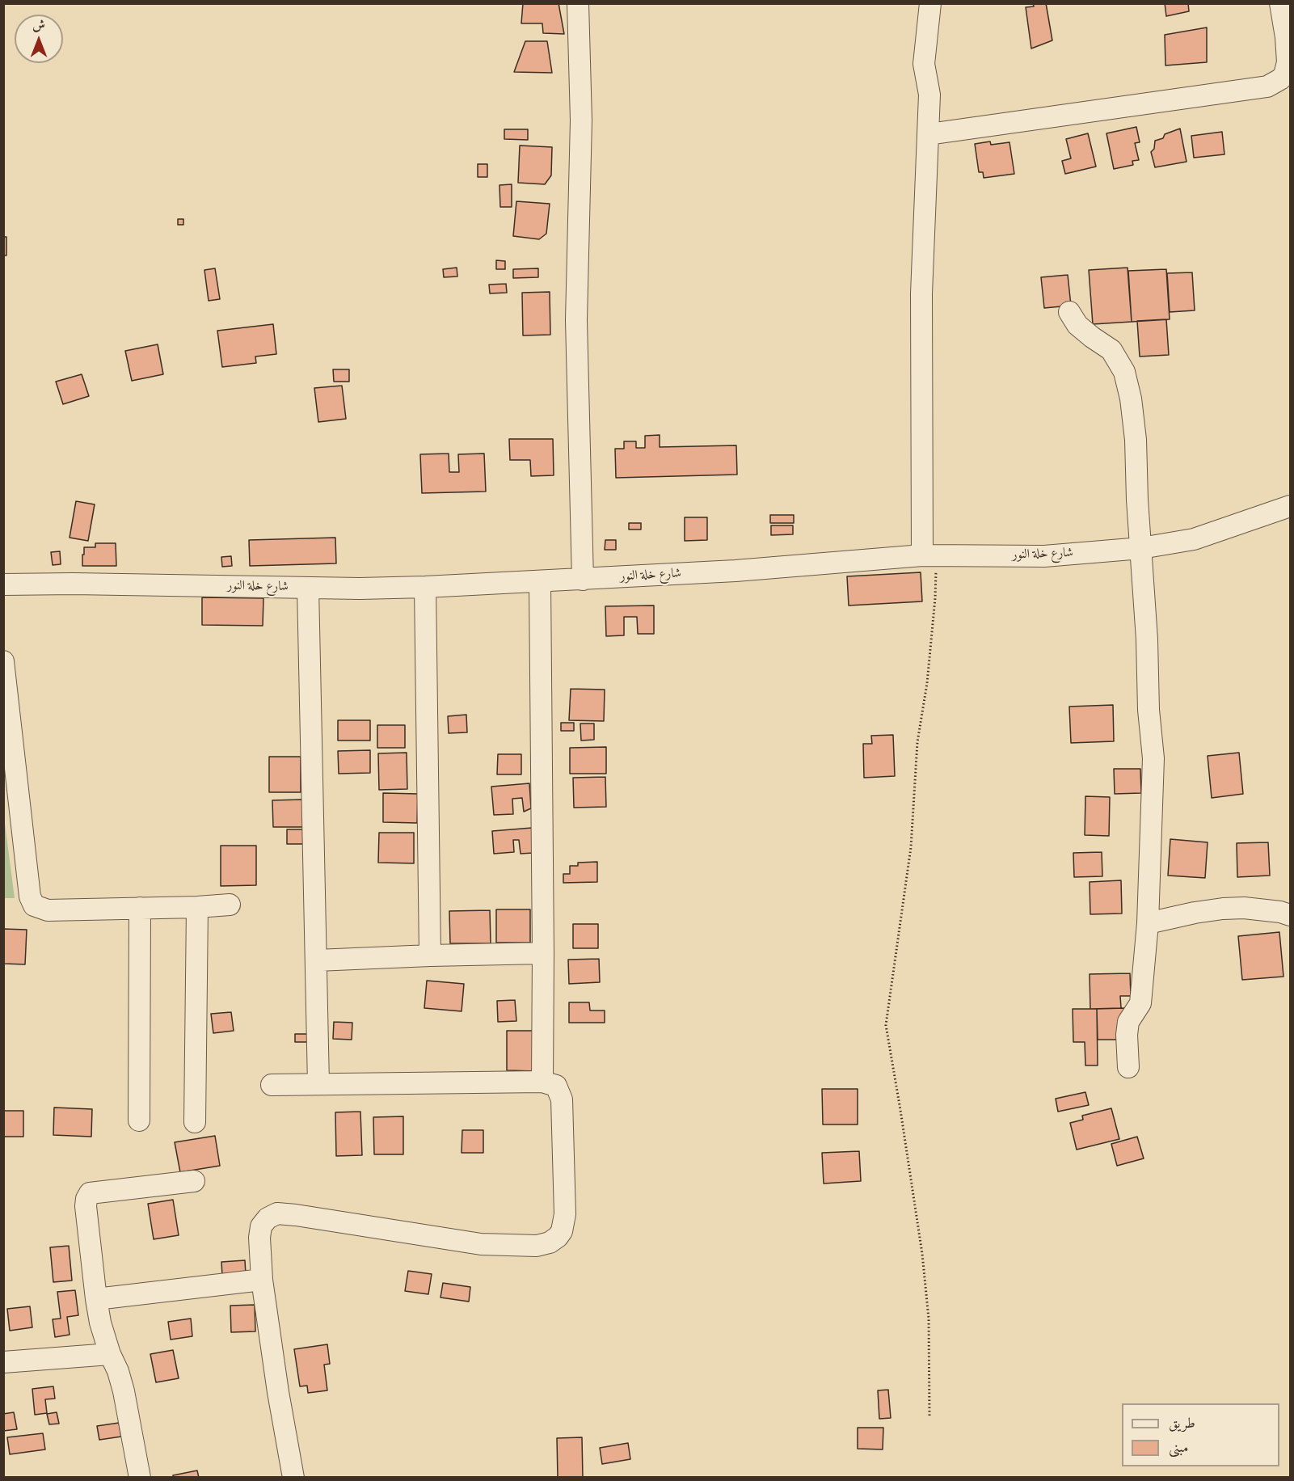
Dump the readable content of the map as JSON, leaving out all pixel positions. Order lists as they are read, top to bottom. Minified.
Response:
{"streets":{"street":["شارع خلة النور"]},"legend":["طريق","مبنى"],"north":"top"}
